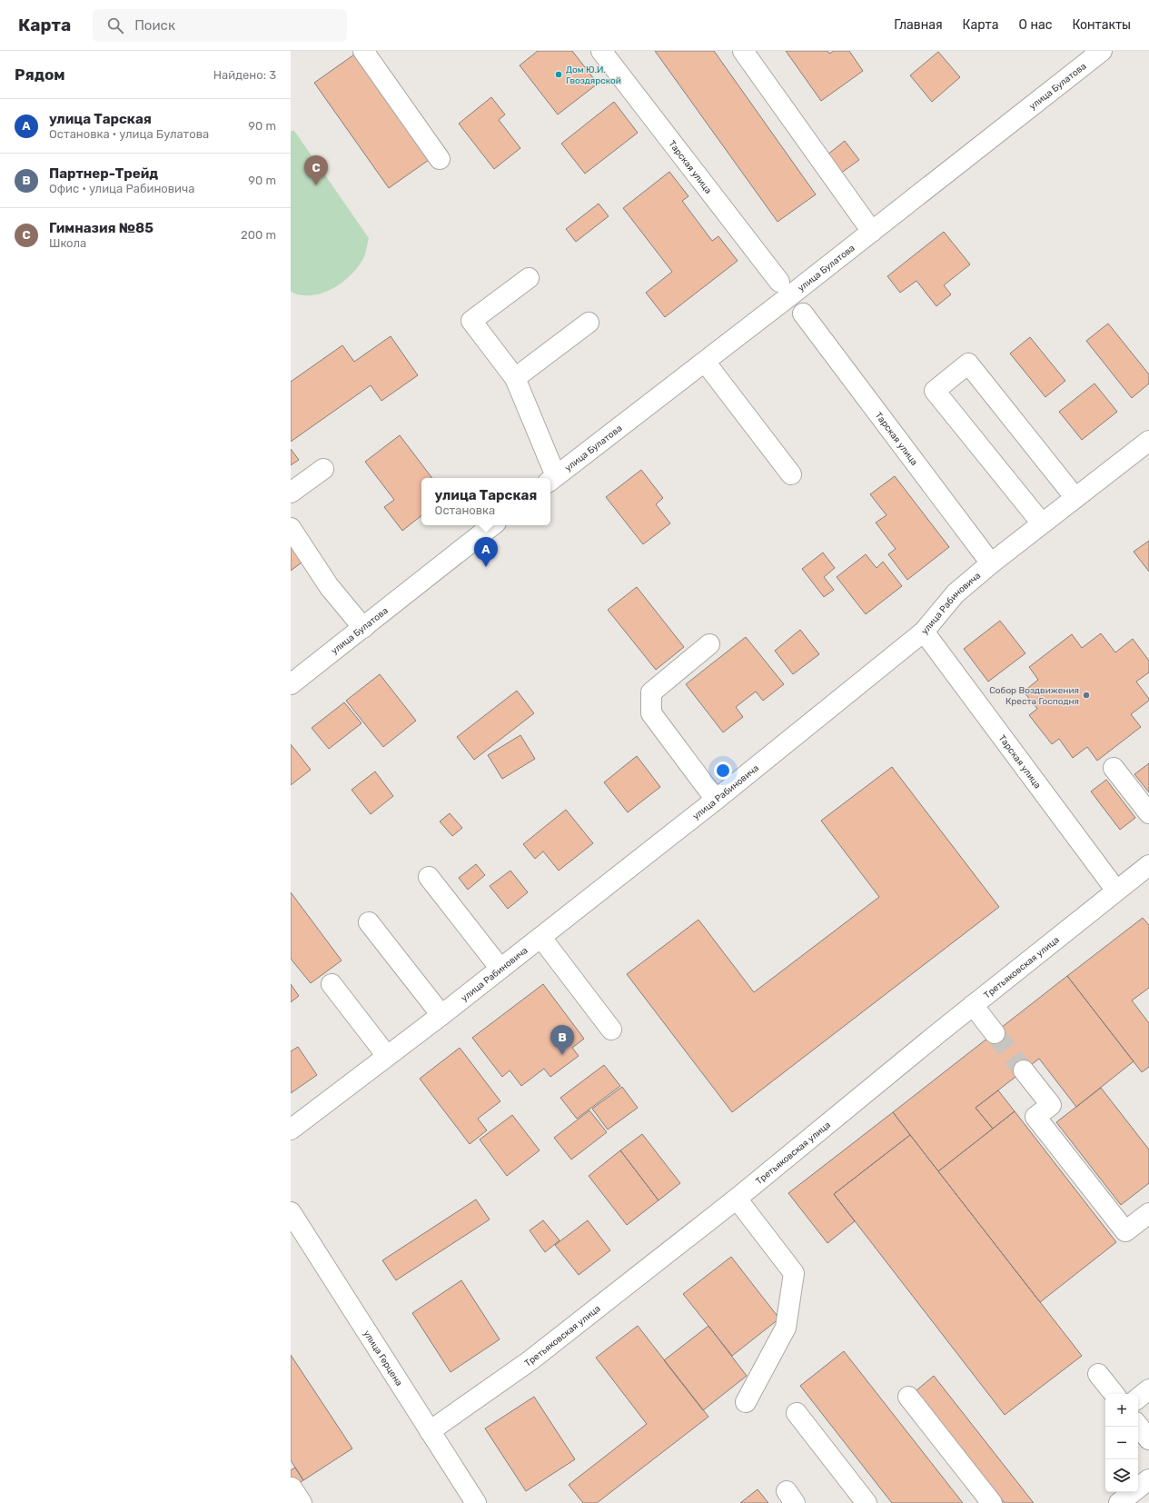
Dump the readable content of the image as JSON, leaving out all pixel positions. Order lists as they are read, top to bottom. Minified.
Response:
{"streets":{"street":["улица Булатова","Тарская улица","улица Рабиновича","Третьяковская улица","улица Герцена"]},"crossings":[["Тарская улица","улица Рабиновича"],["Тарская улица","Третьяковская улица"],["Третьяковская улица","улица Герцена"]],"places":["Дом Ю.И. Гвоздярской","Собор Воздвижения Креста Господня"],"page":{"header":"Карта","search":"Поиск","nav":["Главная","Карта","О нас","Контакты"],"heading":["Рядом","Найдено: 3"],"list":[{"mark":"A","name":"улица Тарская","note":"Остановка · улица Булатова","value":"90 m"},{"mark":"B","name":"Партнер-Трейд","note":"Офис · улица Рабиновича","value":"90 m"},{"mark":"C","name":"Гимназия №85","note":"Школа","value":"200 m"}],"pins":["C","A","B"],"popup":["улица Тарская","Остановка"],"map_buttons":["+","−"]}}
